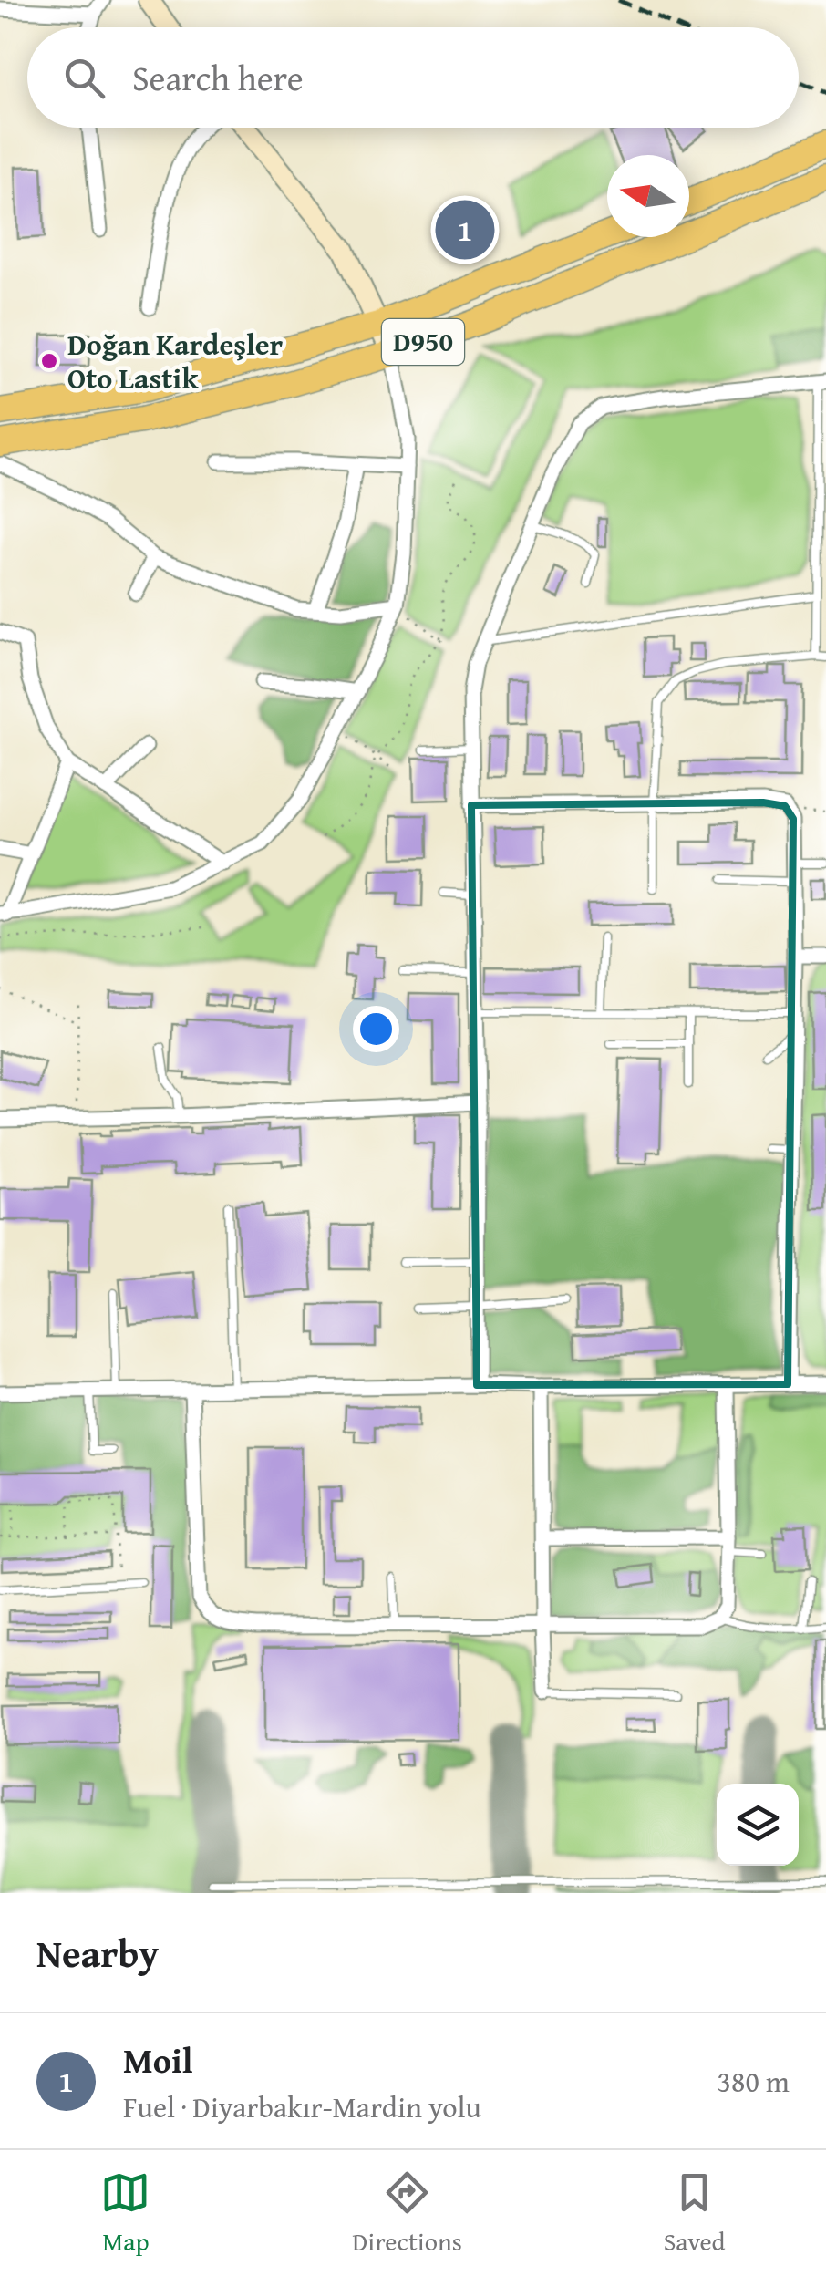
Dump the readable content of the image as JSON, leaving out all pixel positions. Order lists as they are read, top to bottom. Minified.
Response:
{"streets":{"highway":["D950"]},"places":["Doğan Kardeşler Oto Lastik"],"north":"left","page":{"search":"Search here","pins":"1","heading":"Nearby","list":[{"mark":"1","name":"Moil","note":"Fuel · Diyarbakır-Mardin yolu","value":"380 m"}],"nav":["Map","Directions","Saved"]}}
